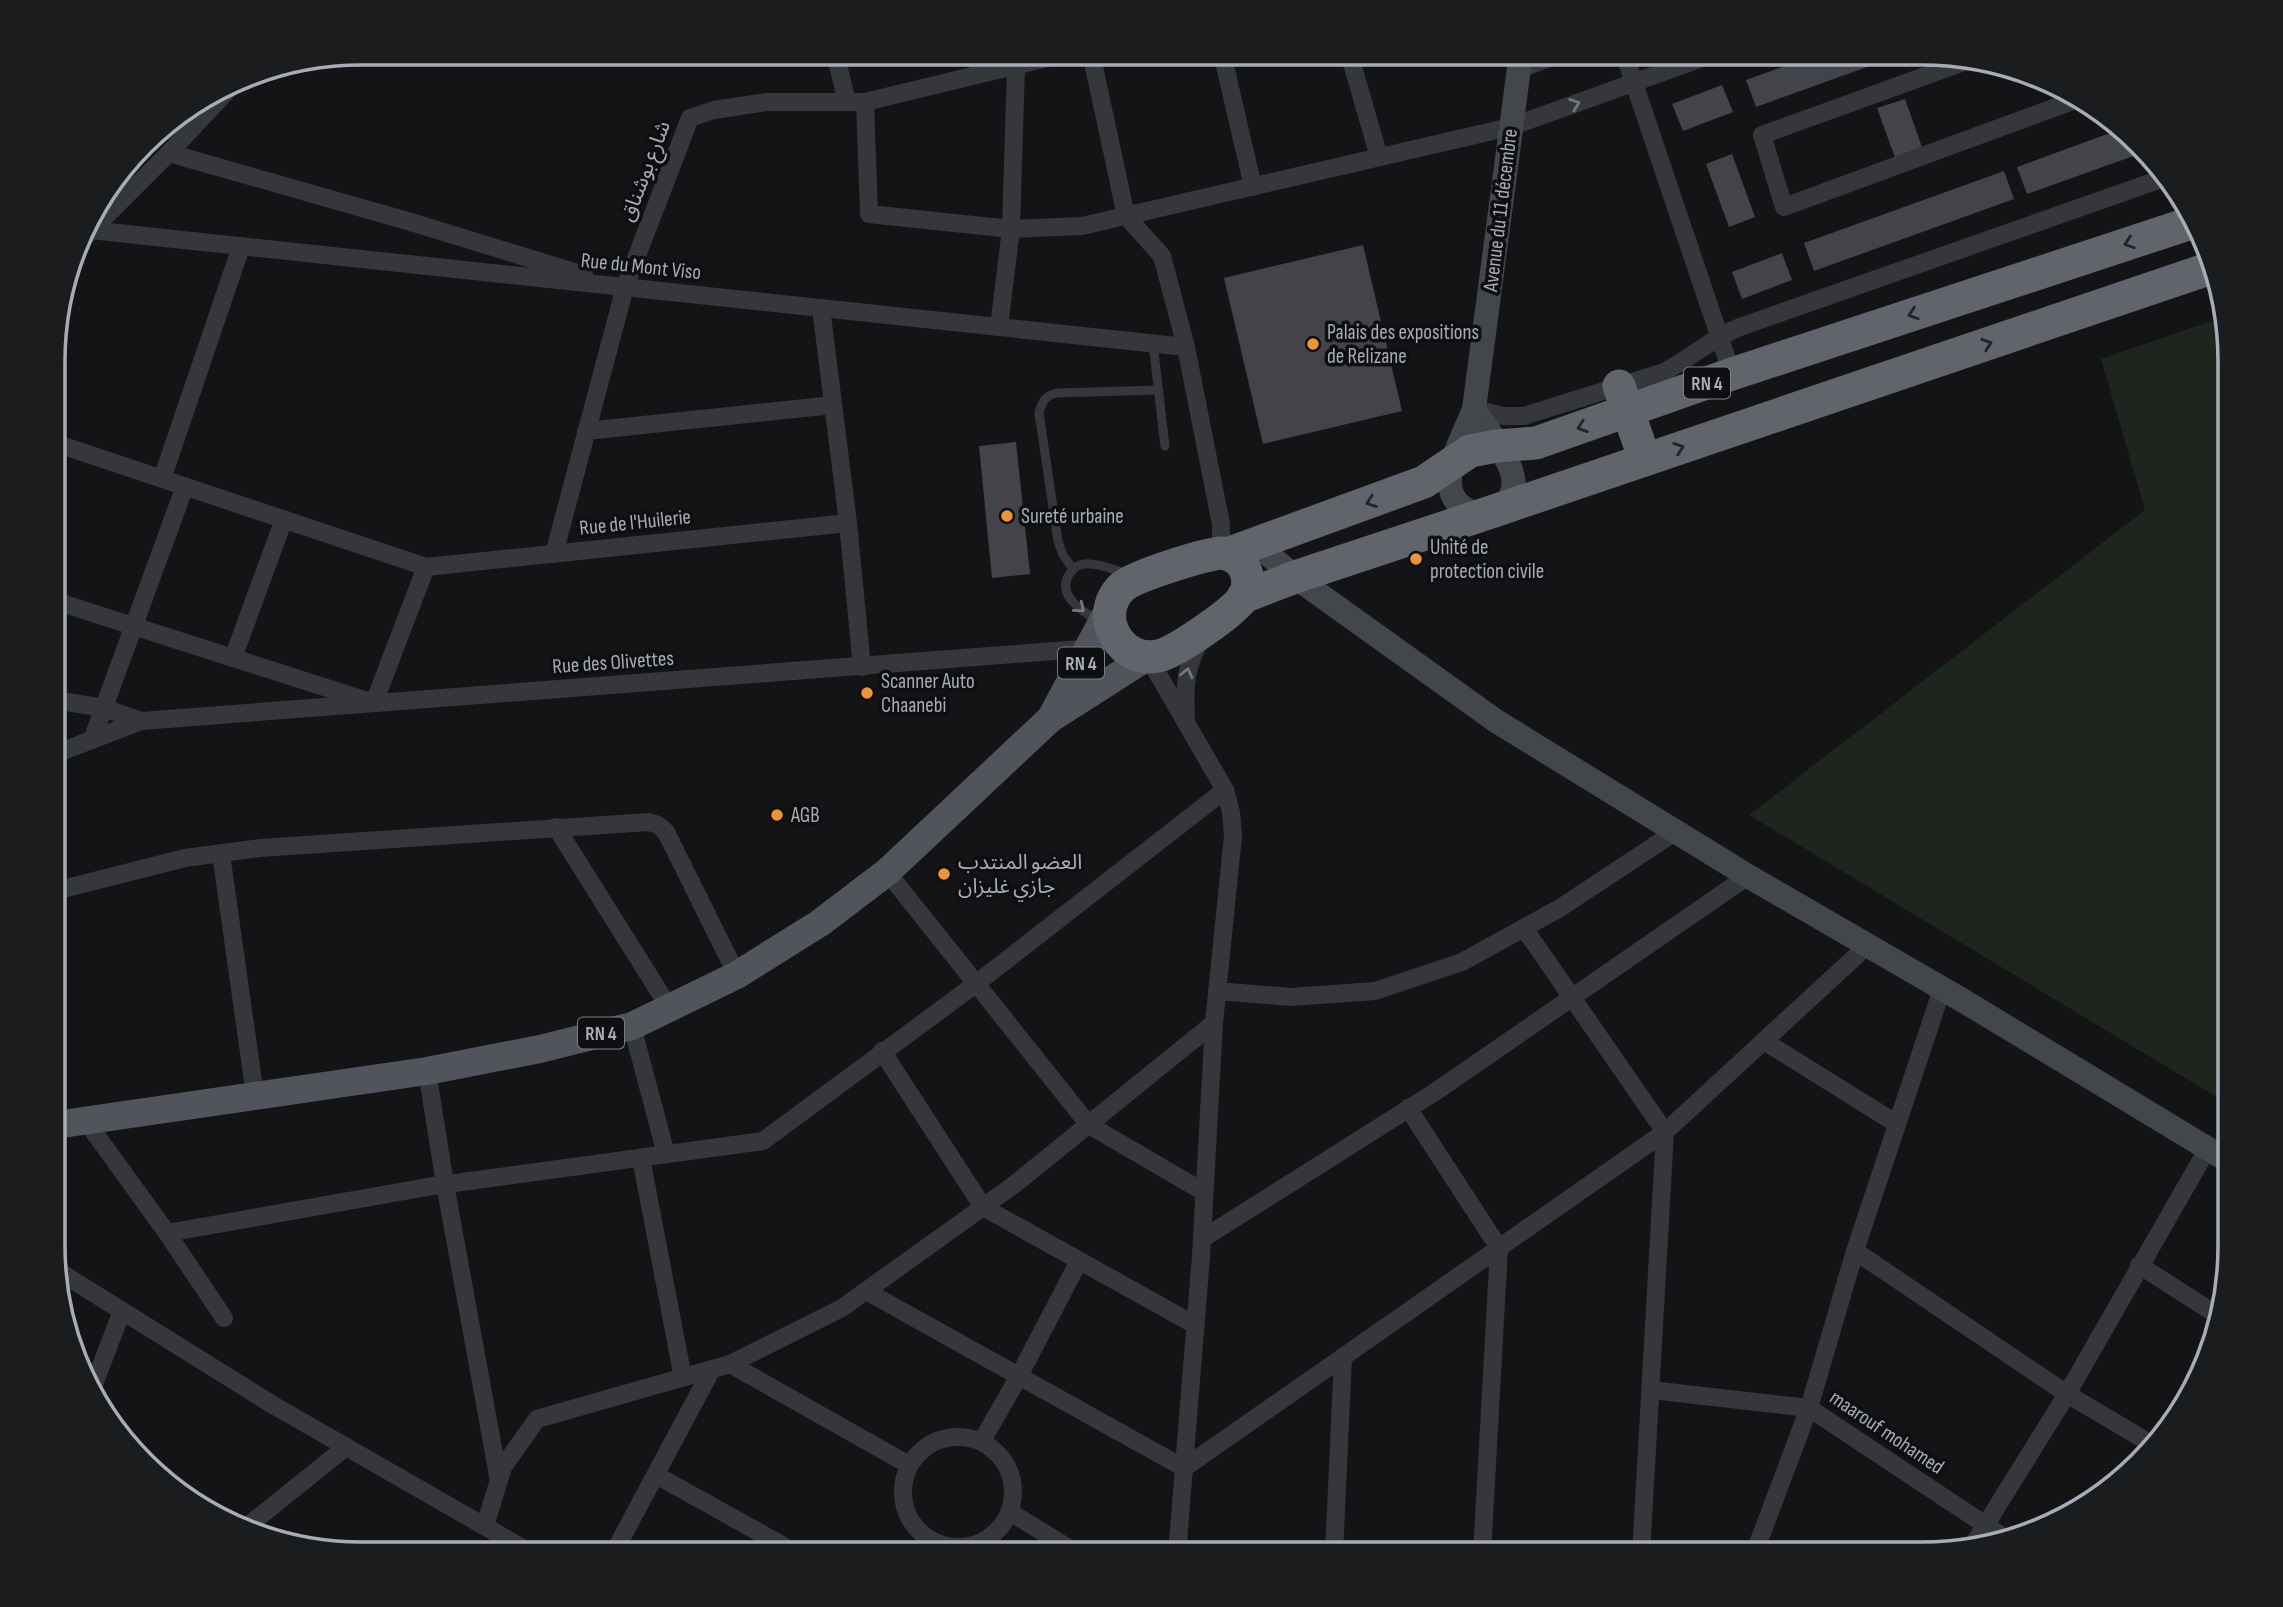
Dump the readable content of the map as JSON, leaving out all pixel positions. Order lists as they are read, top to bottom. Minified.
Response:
{"streets":{"highway":["RN 4"],"street":["شارع بوشناق","Avenue du 11 décembre","Rue du Mont Viso","Rue de l'Huilerie","Rue des Olivettes","maarouf mohamed"]},"crossings":[["شارع بوشناق","Rue du Mont Viso"],["Avenue du 11 décembre","RN 4"],["RN 4","Rue des Olivettes"]],"places":["Palais des expositions de Relizane","Sureté urbaine","Unité de protection civile","Scanner Auto Chaanebi","AGB","العضو المنتدب جازي غليزان"]}
